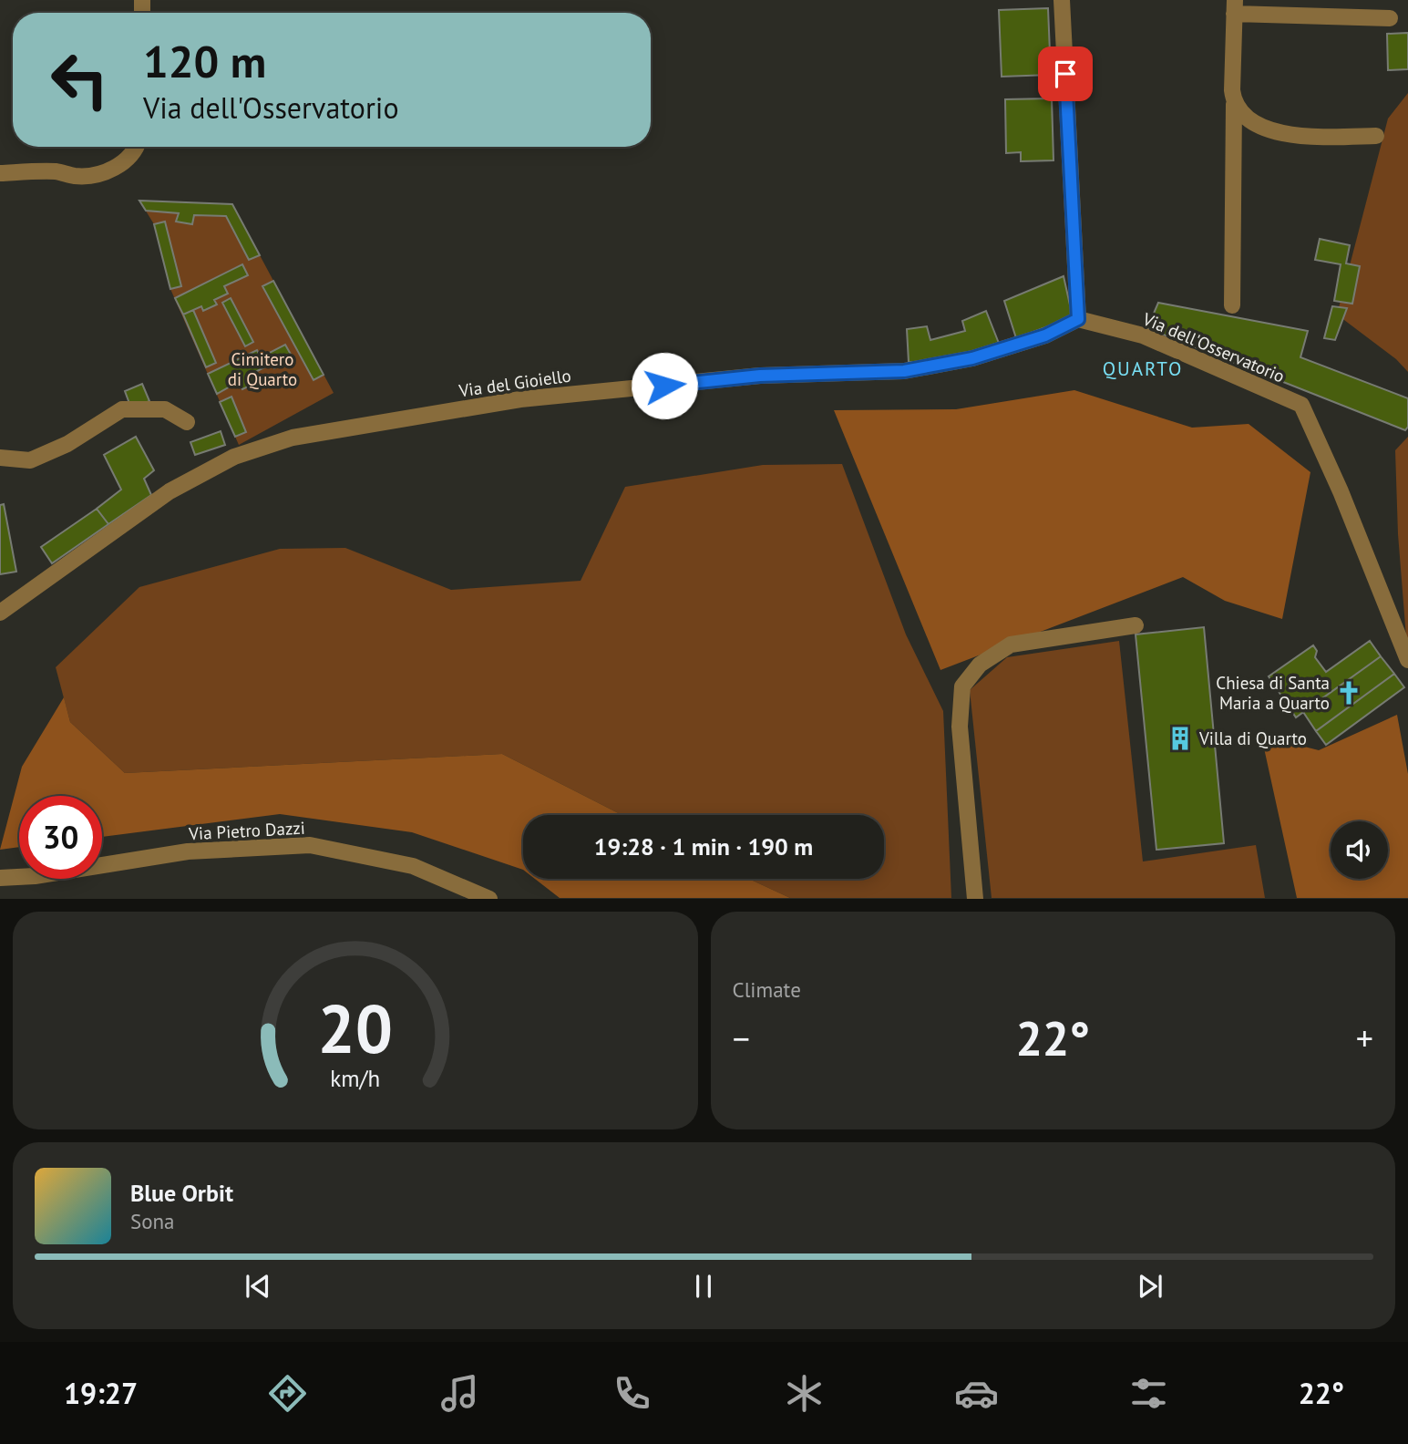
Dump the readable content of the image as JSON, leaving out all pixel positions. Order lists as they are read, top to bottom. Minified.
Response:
{"streets":{"street":["Via dell'Osservatorio","Via del Gioiello","Via Pietro Dazzi"]},"crossings":[["Via dell'Osservatorio","Via del Gioiello"]],"districts":["QUARTO"],"parks":["Cimitero di Quarto"],"places":{"church":["Chiesa di Santa Maria a Quarto"],"building":["Villa di Quarto"]},"page":{"turn":["120 m","Via dell'Osservatorio"],"limit":"30","trip":"19:28 · 1 min · 190 m","tile":"Climate","heat":["−","22°","+"],"song":["Blue Orbit","Sona"],"tabs":["19:27","22°"],"gauge":["20","km/h"]}}
